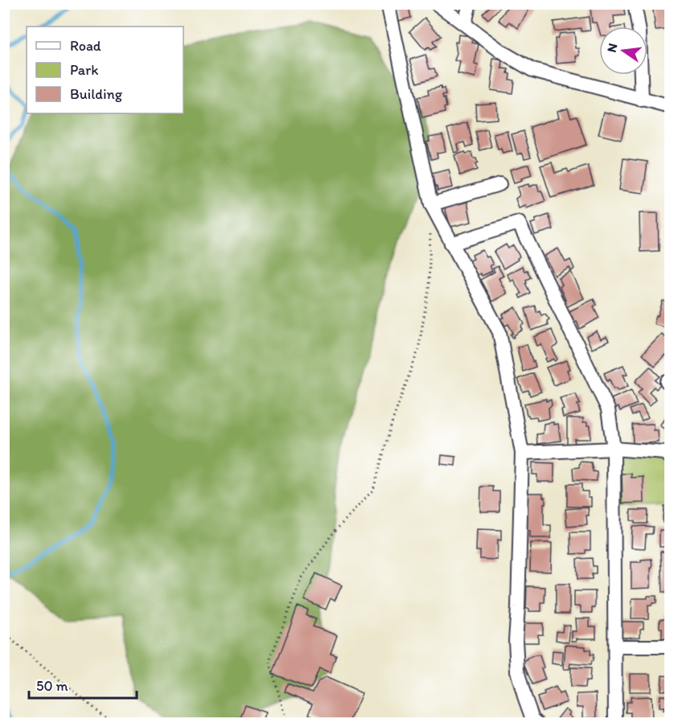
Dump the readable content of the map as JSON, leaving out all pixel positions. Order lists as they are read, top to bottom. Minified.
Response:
{"legend":["Road","Park","Building"],"scale_bar":"50 m","north":"left"}
